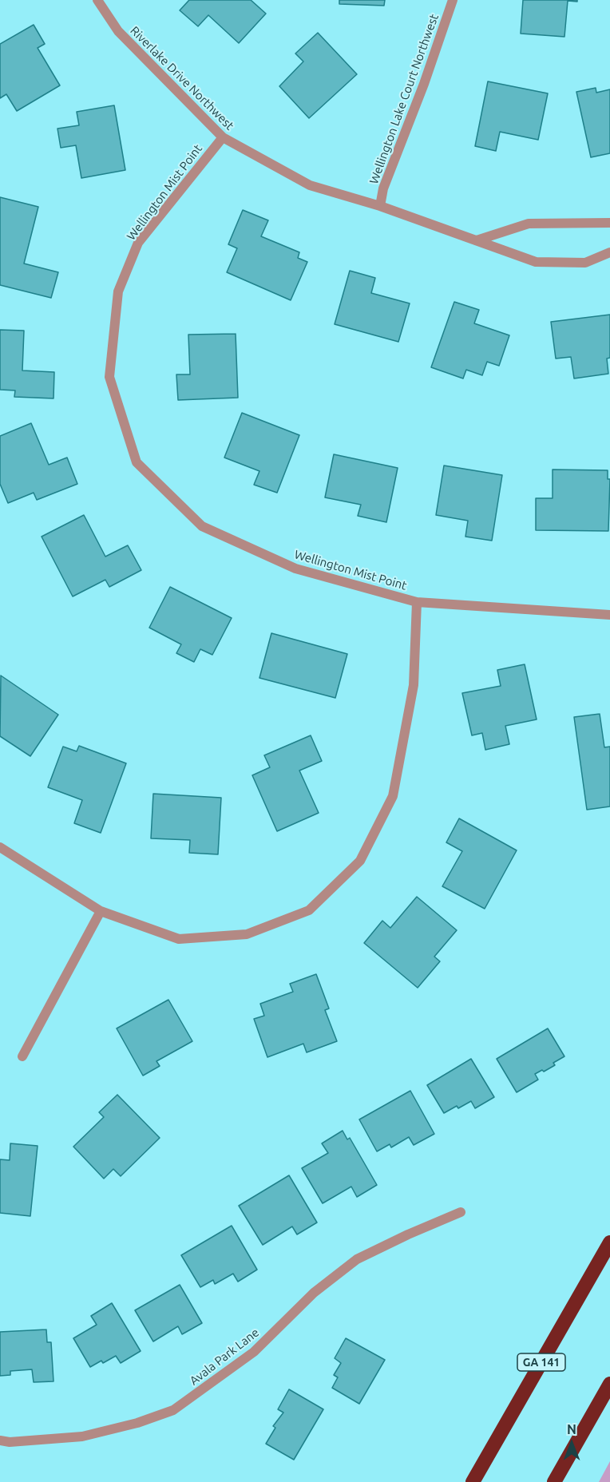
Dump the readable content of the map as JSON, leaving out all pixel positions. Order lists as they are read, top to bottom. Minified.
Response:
{"streets":{"highway":["GA 141"],"street":["Riverlake Drive Northwest","Wellington Lake Court Northwest","Wellington Mist Point","Avala Park Lane"]},"crossings":[["Riverlake Drive Northwest","Wellington Lake Court Northwest"],["Riverlake Drive Northwest","Wellington Mist Point"]],"north":"top"}
